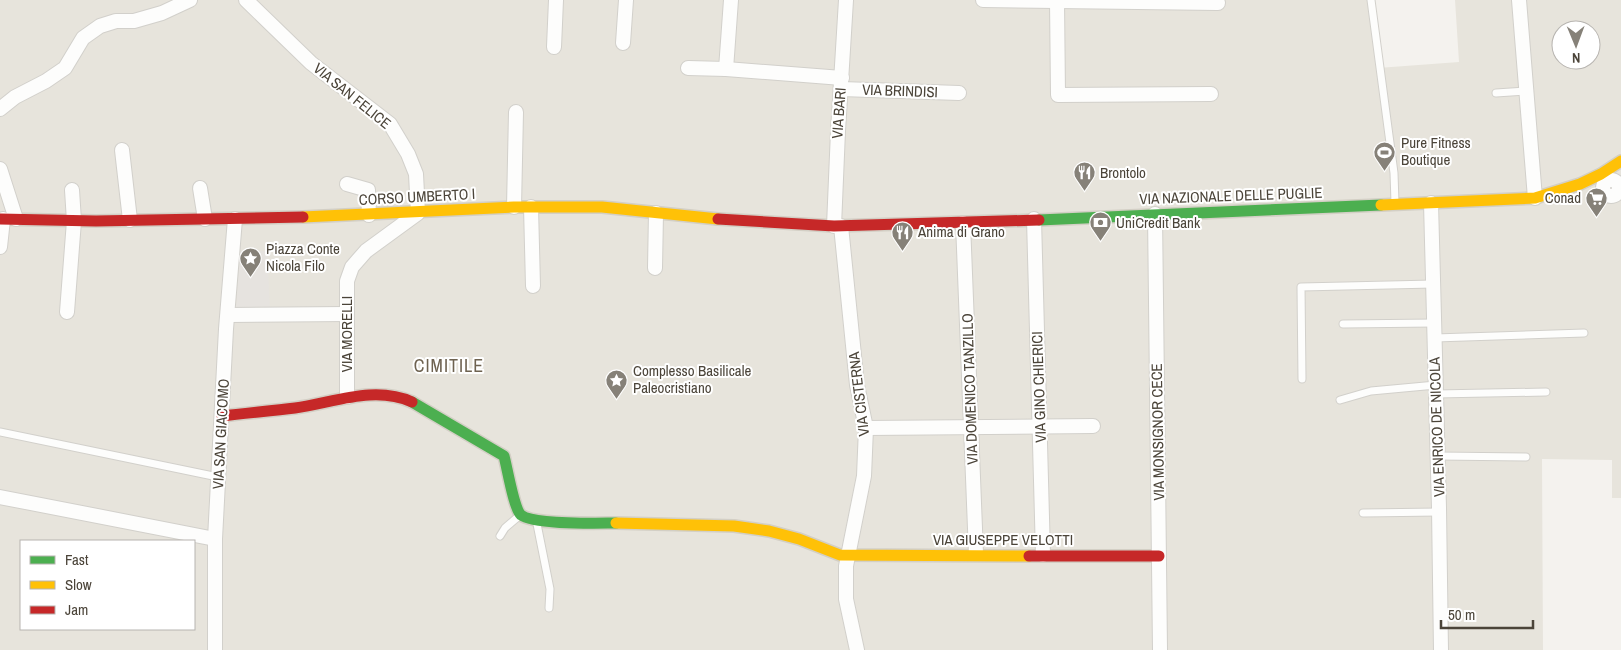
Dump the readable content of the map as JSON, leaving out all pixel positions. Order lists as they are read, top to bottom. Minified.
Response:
{"streets":{"main road":["VIA NAZIONALE DELLE PUGLIE","CORSO UMBERTO I","VIA GIUSEPPE VELOTTI"],"street":["VIA BRINDISI","VIA SAN FELICE","VIA BARI","VIA MORELLI","VIA GINO CHIERICI","VIA DOMENICO TANZILLO","VIA CISTERNA","VIA ENRICO DE NICOLA","VIA MONSIGNOR CECE","VIA SAN GIACOMO"]},"crossings":[["VIA BRINDISI","VIA BARI"],["VIA SAN FELICE","CORSO UMBERTO I"],["VIA SAN FELICE","VIA MORELLI"],["VIA BARI","VIA NAZIONALE DELLE PUGLIE"],["VIA BARI","CORSO UMBERTO I"],["VIA BARI","VIA CISTERNA"],["VIA NAZIONALE DELLE PUGLIE","CORSO UMBERTO I"],["VIA NAZIONALE DELLE PUGLIE","VIA GINO CHIERICI"],["VIA NAZIONALE DELLE PUGLIE","VIA DOMENICO TANZILLO"],["VIA NAZIONALE DELLE PUGLIE","VIA CISTERNA"],["VIA NAZIONALE DELLE PUGLIE","VIA ENRICO DE NICOLA"],["VIA NAZIONALE DELLE PUGLIE","VIA MONSIGNOR CECE"],["CORSO UMBERTO I","VIA MORELLI"],["CORSO UMBERTO I","VIA CISTERNA"],["CORSO UMBERTO I","VIA SAN GIACOMO"],["VIA GINO CHIERICI","VIA GIUSEPPE VELOTTI"],["VIA DOMENICO TANZILLO","VIA GIUSEPPE VELOTTI"],["VIA CISTERNA","VIA GIUSEPPE VELOTTI"],["VIA MONSIGNOR CECE","VIA GIUSEPPE VELOTTI"]],"districts":["CIMITILE"],"places":{"sports":["Pure Fitness Boutique"],"restaurant":["Brontolo","Anima di Grano"],"supermarket":["Conad"],"bank":["UniCredit Bank"],"place":["Piazza Conte Nicola Filo","Complesso Basilicale Paleocristiano"]},"legend":["Fast","Slow","Jam"],"scale_bar":"50 m","north":"bottom"}
